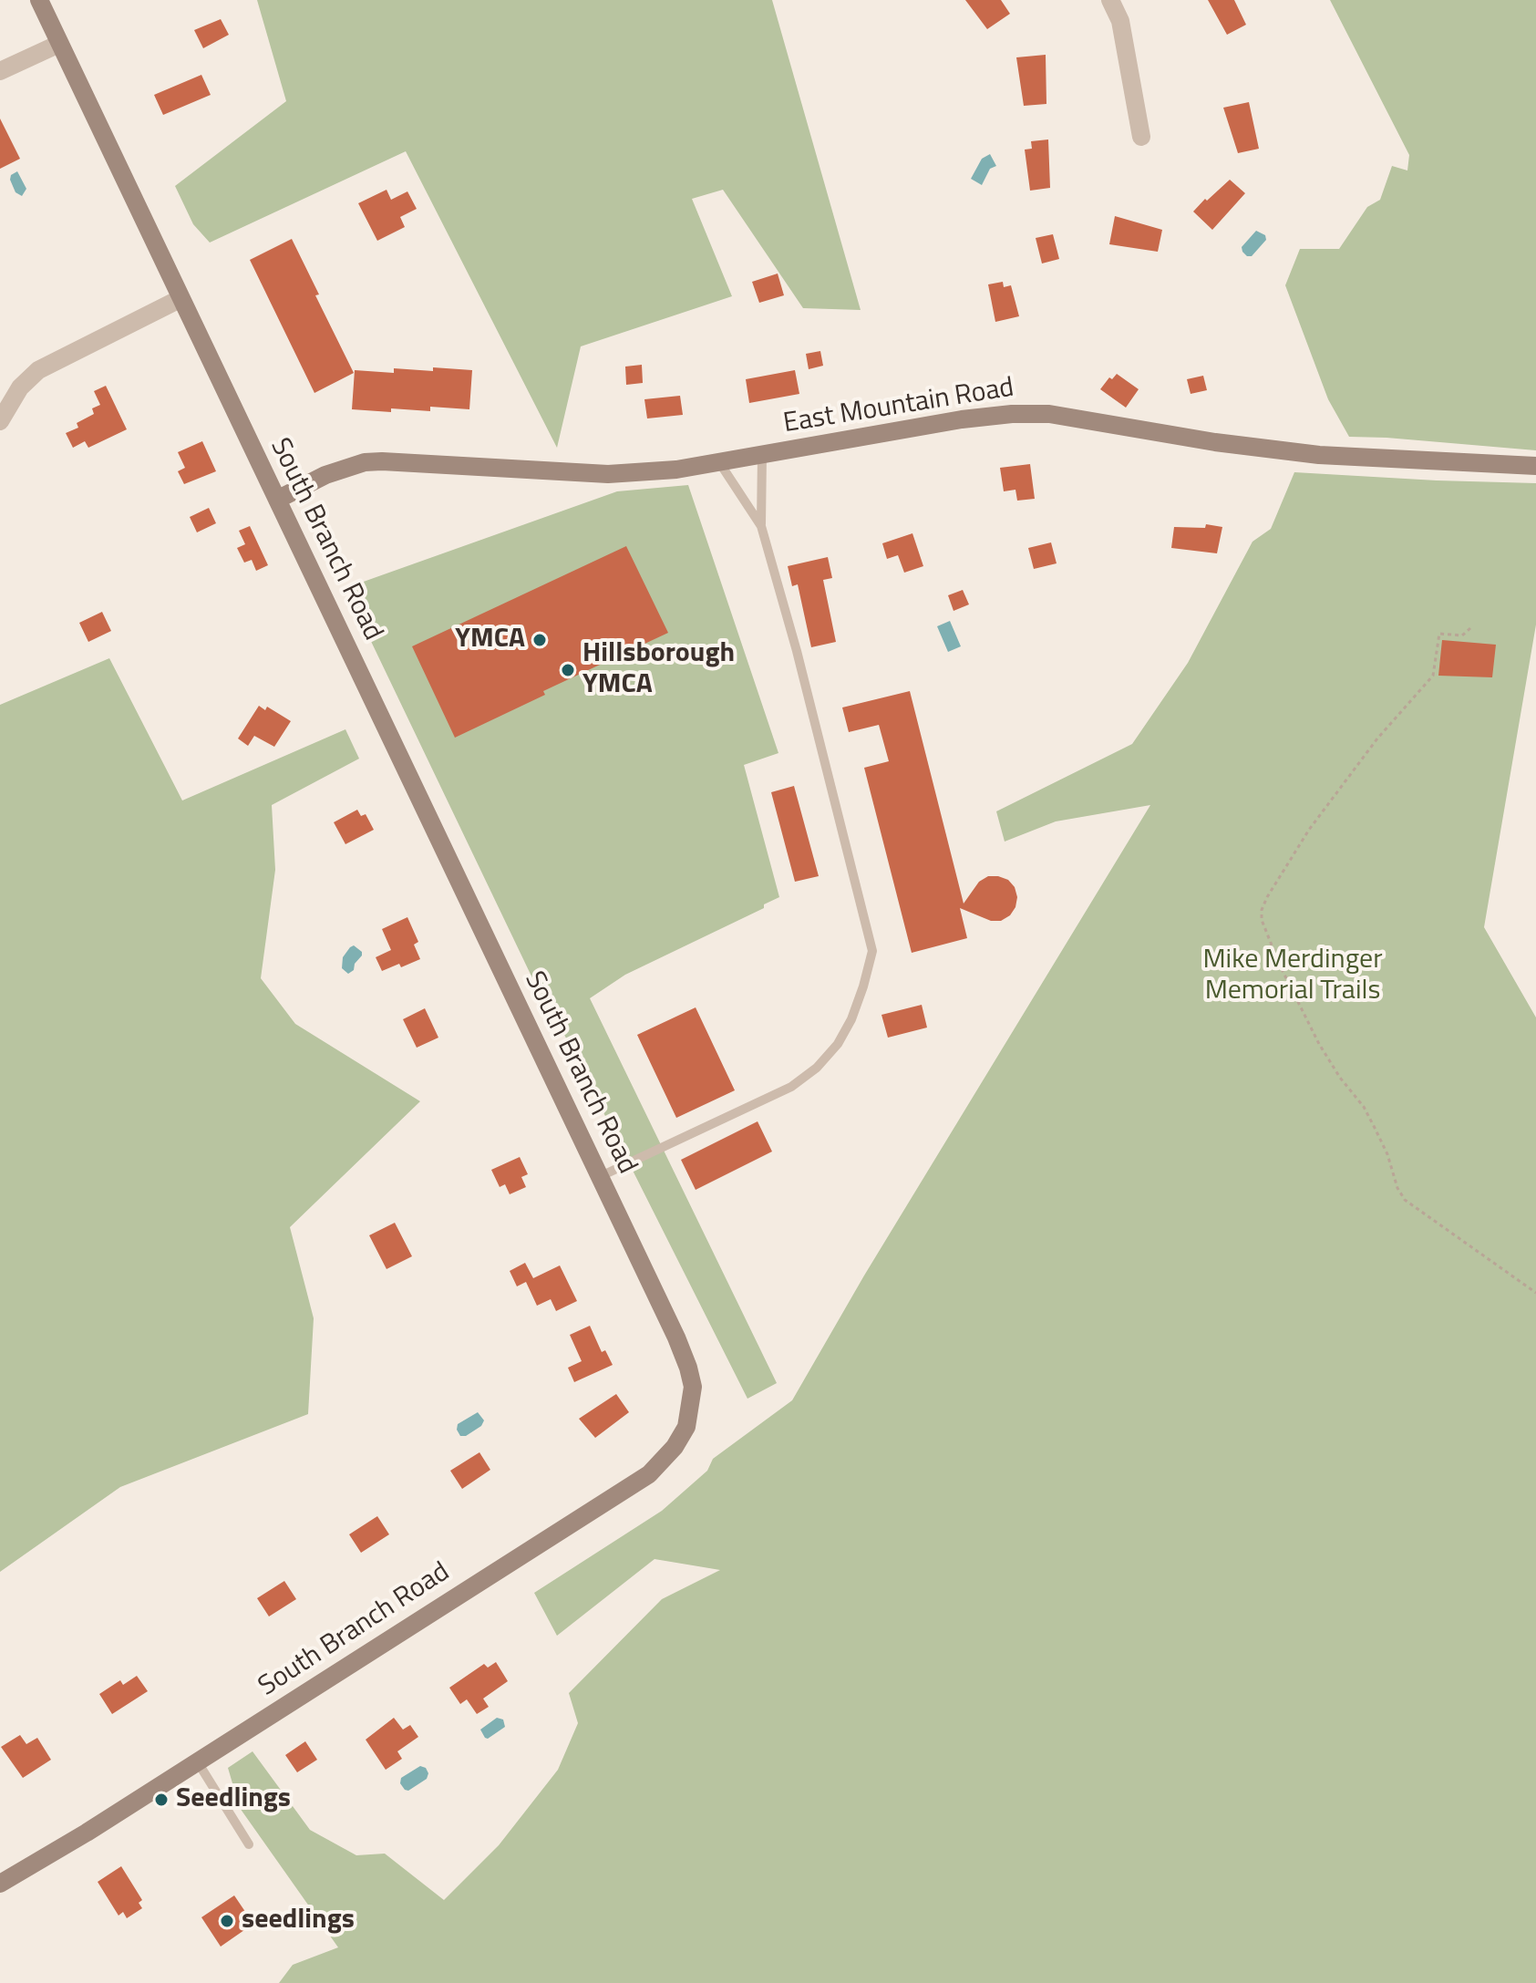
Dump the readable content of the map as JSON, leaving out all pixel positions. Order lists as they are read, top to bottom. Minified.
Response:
{"streets":{"street":["East Mountain Road","South Branch Road"]},"crossings":[["East Mountain Road","South Branch Road"]],"parks":["Mike Merdinger Memorial Trails"],"places":["YMCA","Hillsborough YMCA","Seedlings","seedlings"]}
